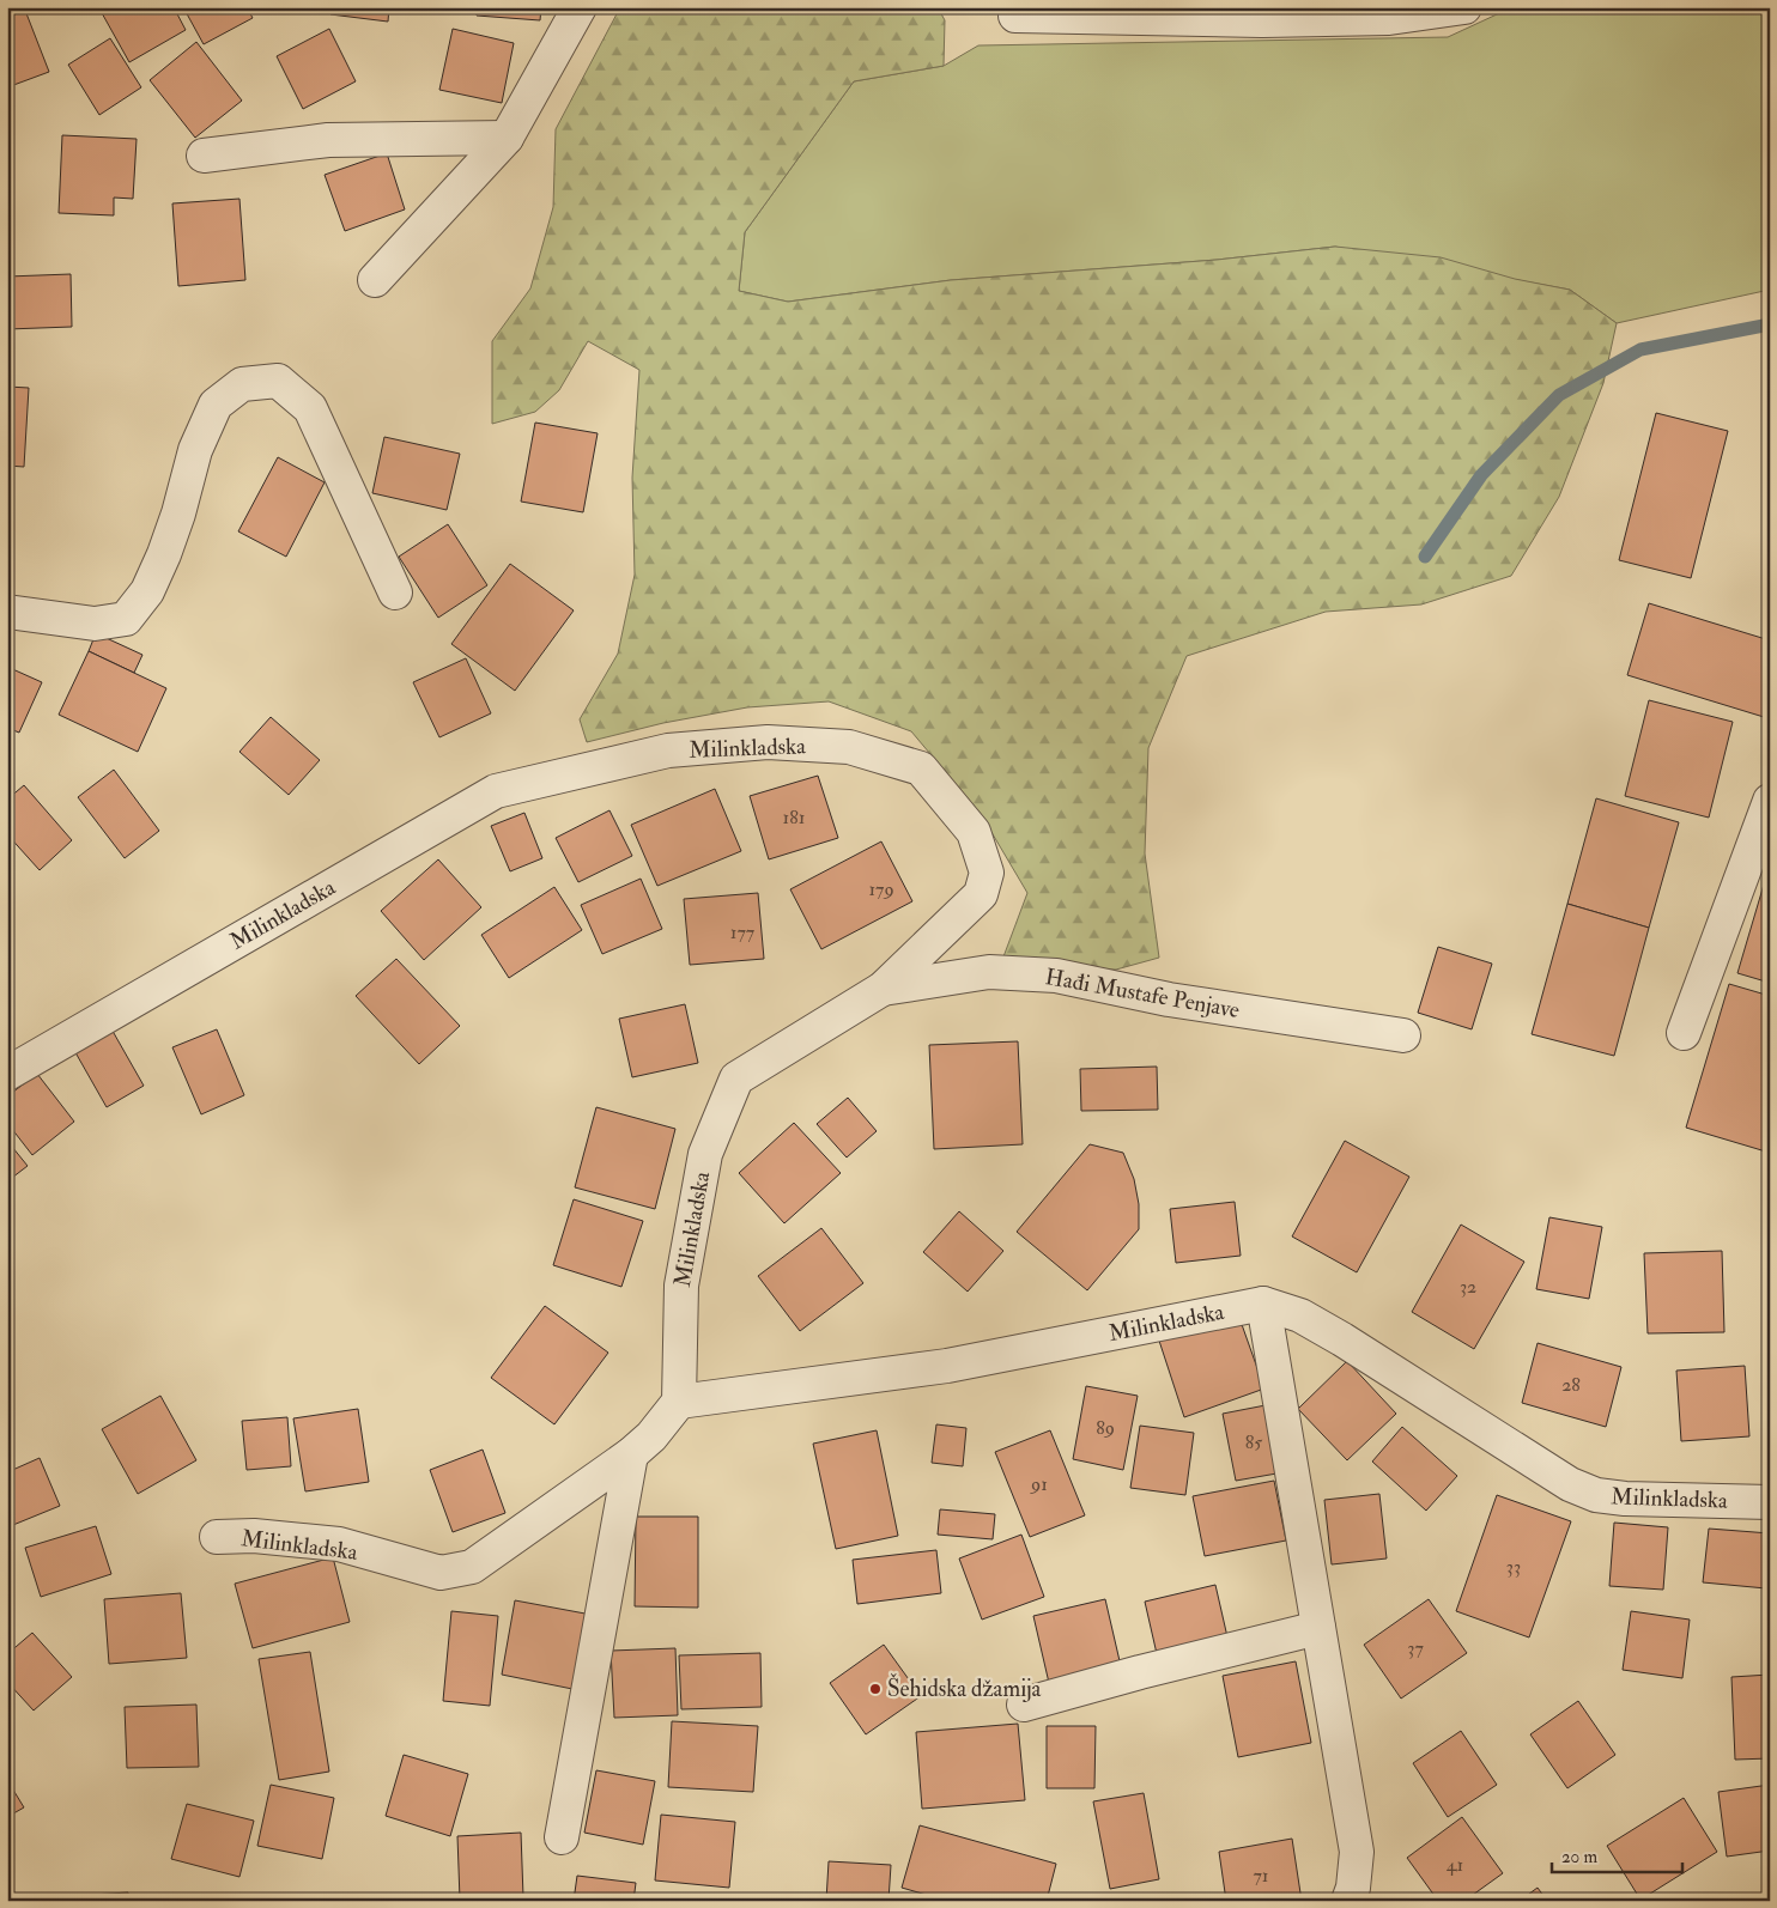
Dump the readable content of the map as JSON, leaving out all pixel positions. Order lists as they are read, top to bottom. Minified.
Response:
{"streets":{"street":["Milinkladska","Hađi Mustafe Penjave"]},"crossings":[["Milinkladska","Hađi Mustafe Penjave"]],"places":["Šehidska džamija"],"house_numbers":["181","179","177","32","28","89","85","91","33","37","41","71"],"scale_bar":"20 m"}
